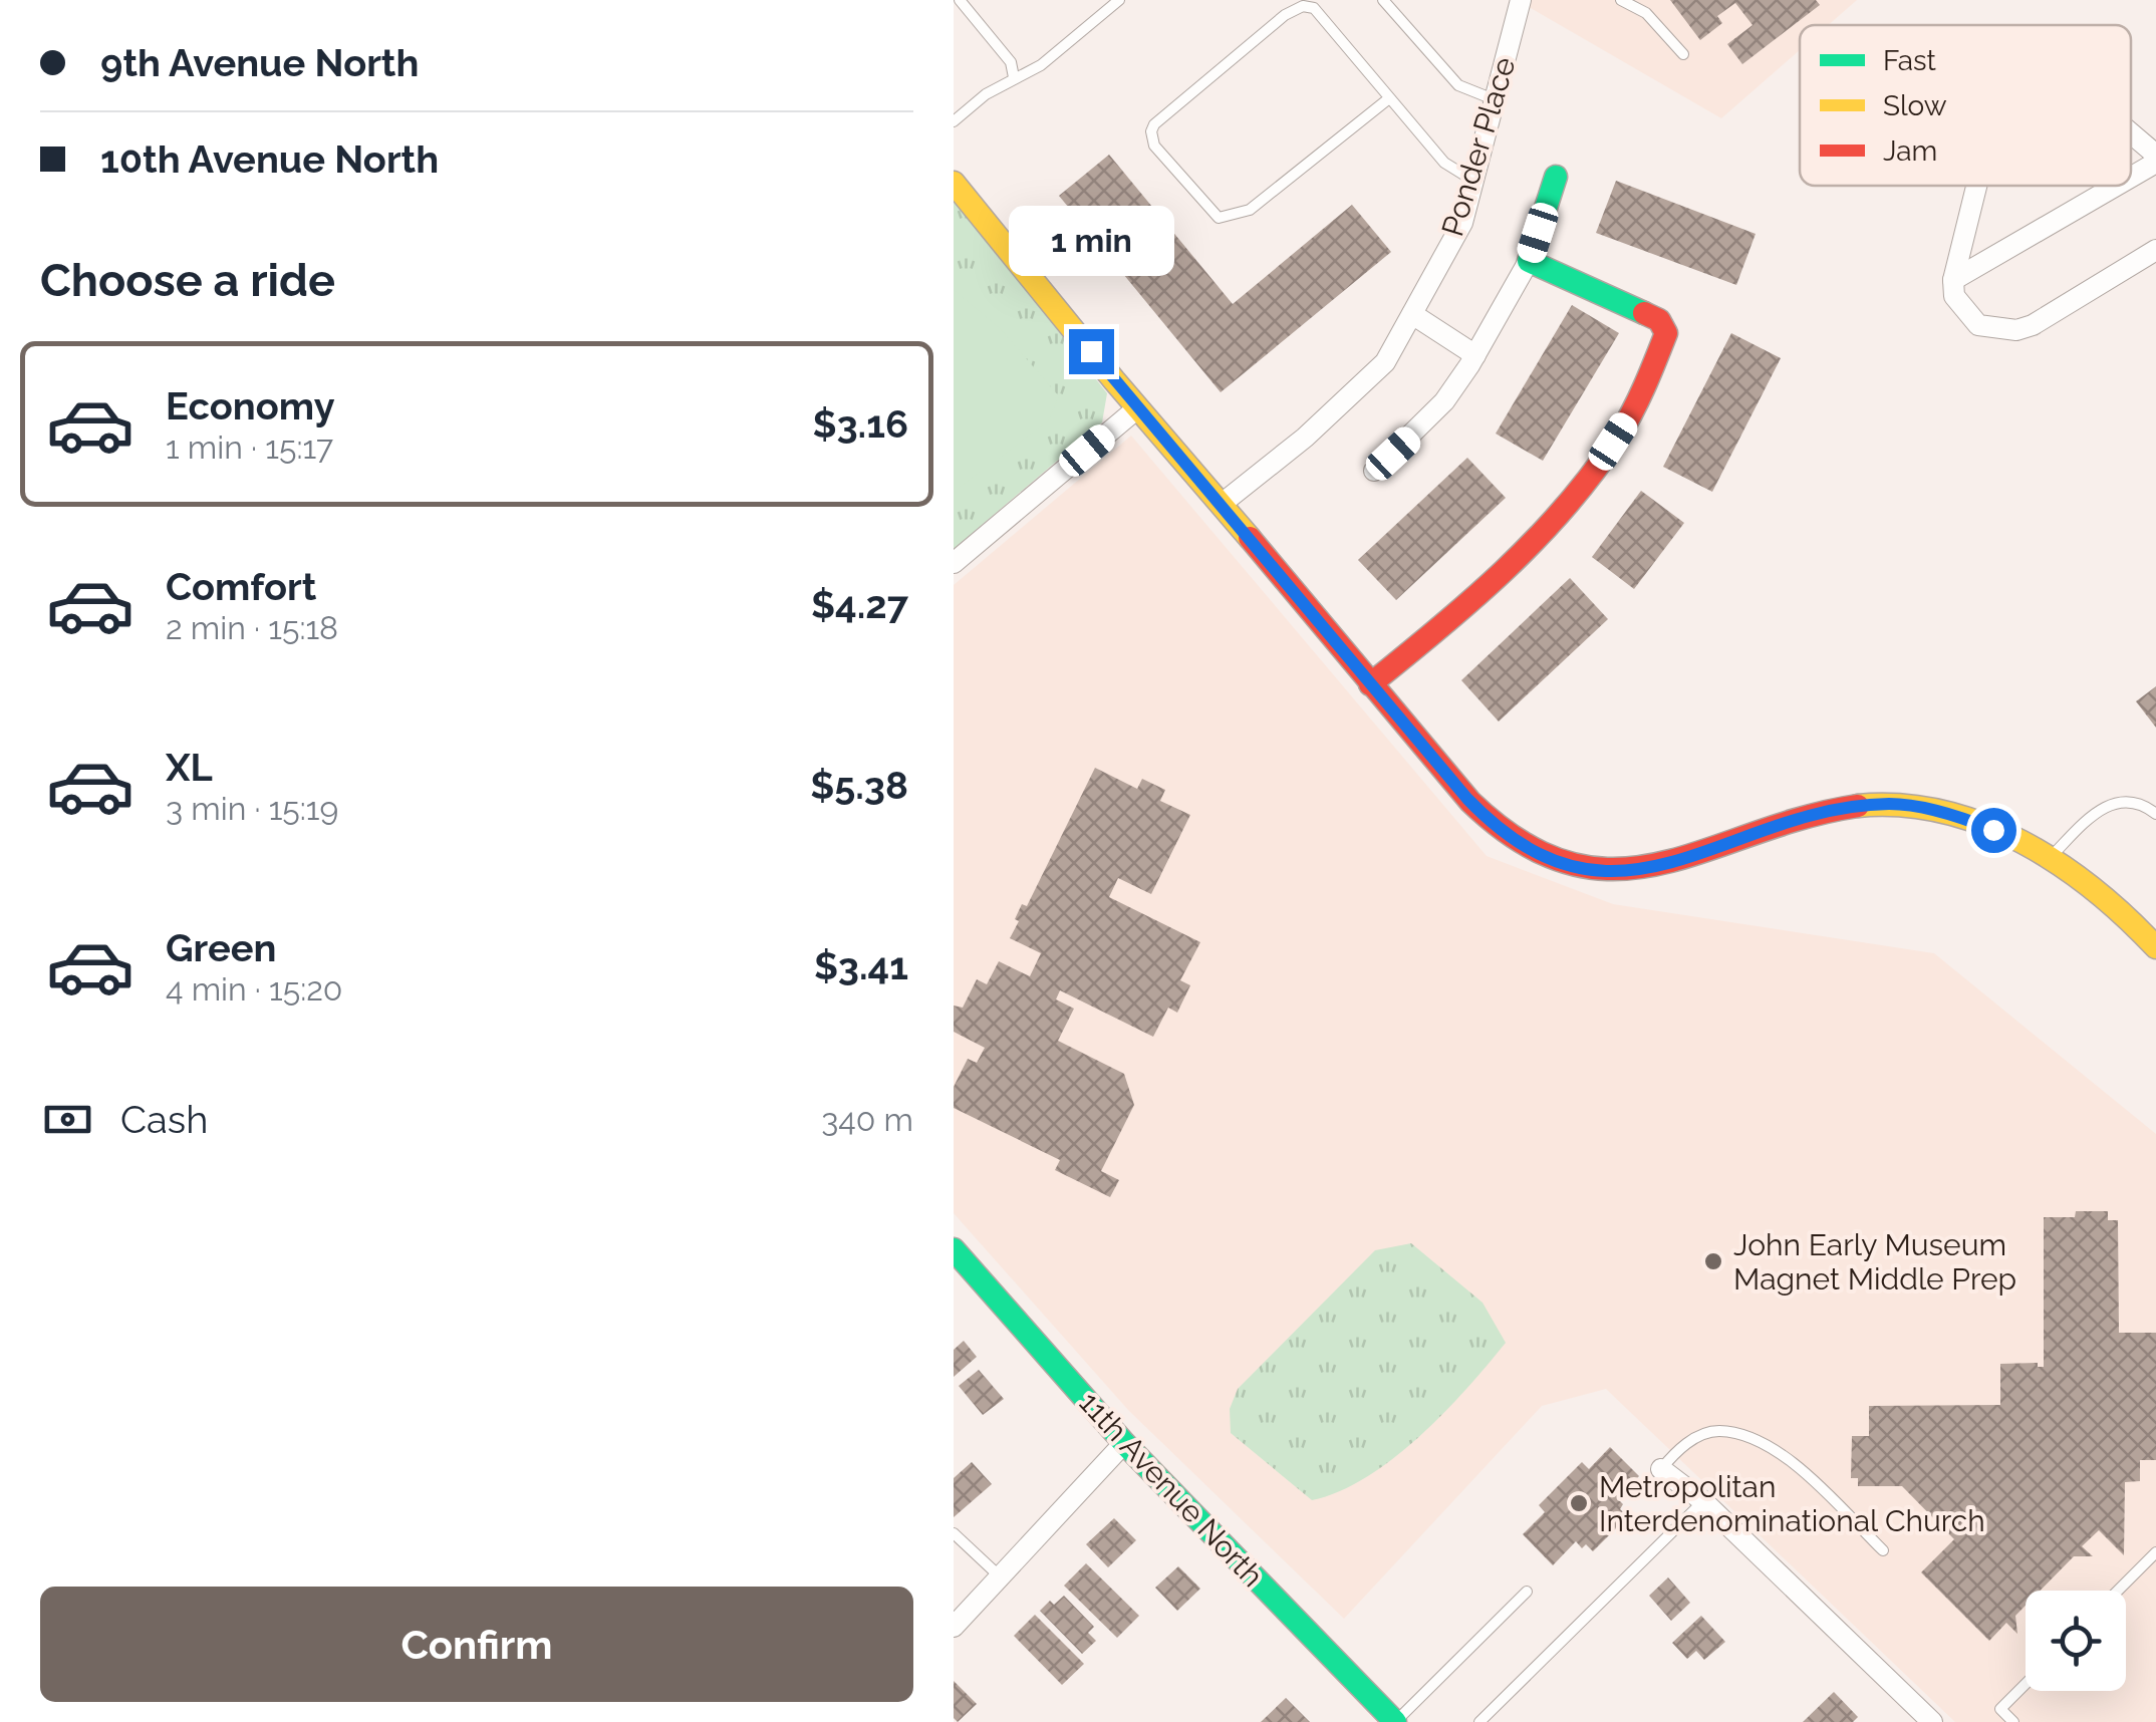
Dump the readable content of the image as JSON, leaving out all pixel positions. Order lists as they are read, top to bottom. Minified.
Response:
{"streets":{"street":["Ponder Place","11th Avenue North"]},"places":["John Early Museum Magnet Middle Prep","Metropolitan Interdenominational Church"],"legend":["Fast","Slow","Jam"],"page":{"banner":["9th Avenue North","10th Avenue North"],"bubble":"1 min","heading":"Choose a ride","list":[{"name":"Economy","note":"1 min · 15:17","value":"$3.16"},{"name":"Comfort","note":"2 min · 15:18","value":"$4.27"},{"name":"XL","note":"3 min · 15:19","value":"$5.38"},{"name":"Green","note":"4 min · 15:20","value":"$3.41"}],"pay":["Cash","340 m"],"buttons":"Confirm"}}
